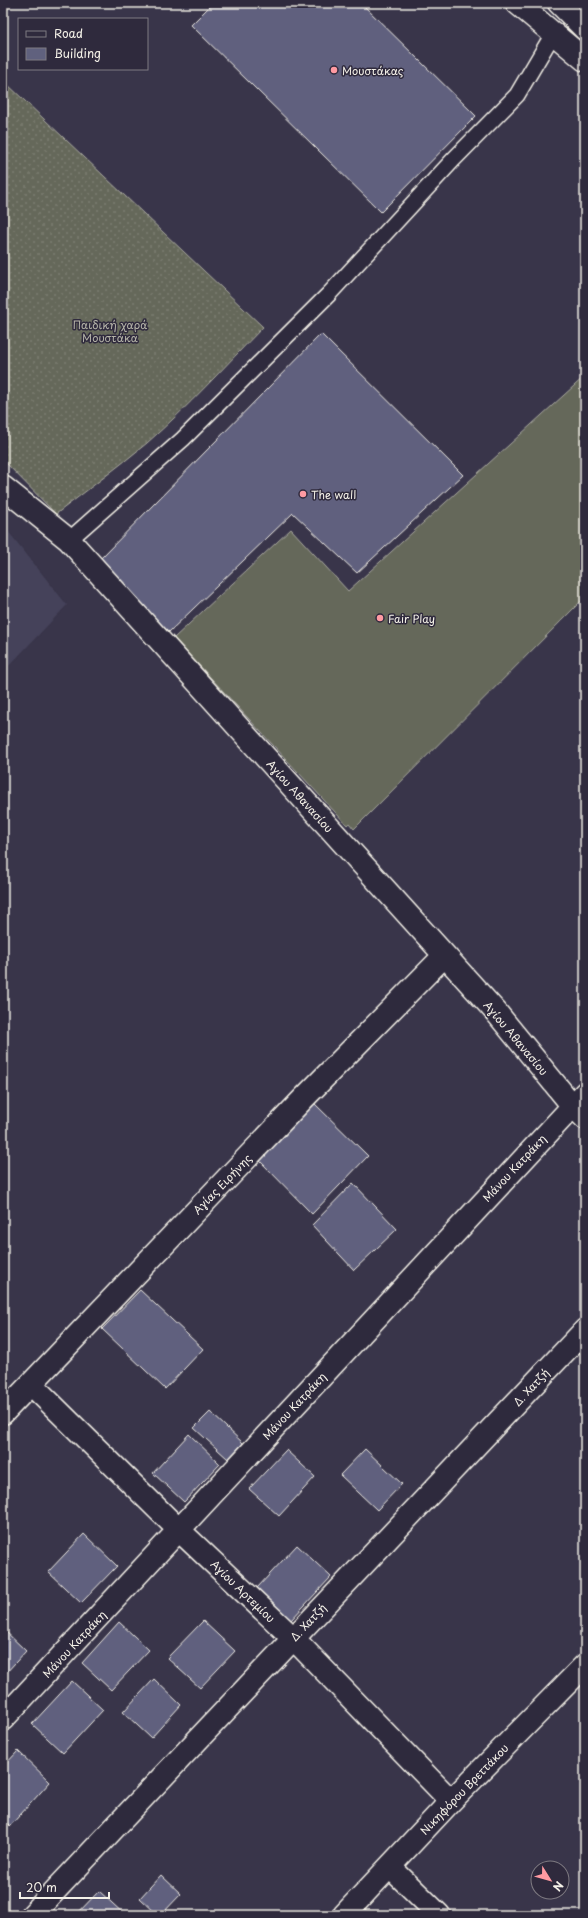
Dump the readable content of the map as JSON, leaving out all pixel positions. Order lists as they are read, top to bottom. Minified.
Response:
{"streets":{"street":["Αγίου Αθανασίου","Μάνου Κατράκη","Αγίας Ειρήνης","Δ. Χατζή","Αγίου Αρτεμίου","Νικηφόρου Βρεττάκου"]},"crossings":[["Αγίου Αθανασίου","Μάνου Κατράκη"],["Αγίου Αθανασίου","Αγίας Ειρήνης"],["Μάνου Κατράκη","Αγίου Αρτεμίου"],["Αγίας Ειρήνης","Αγίου Αρτεμίου"],["Δ. Χατζή","Αγίου Αρτεμίου"],["Αγίου Αρτεμίου","Νικηφόρου Βρεττάκου"]],"parks":["Παιδική χαρά Μουστάκα"],"places":["Μουστάκας","The wall","Fair Play"],"legend":["Road","Building"],"scale_bar":"20 m","north":"bottom right"}
